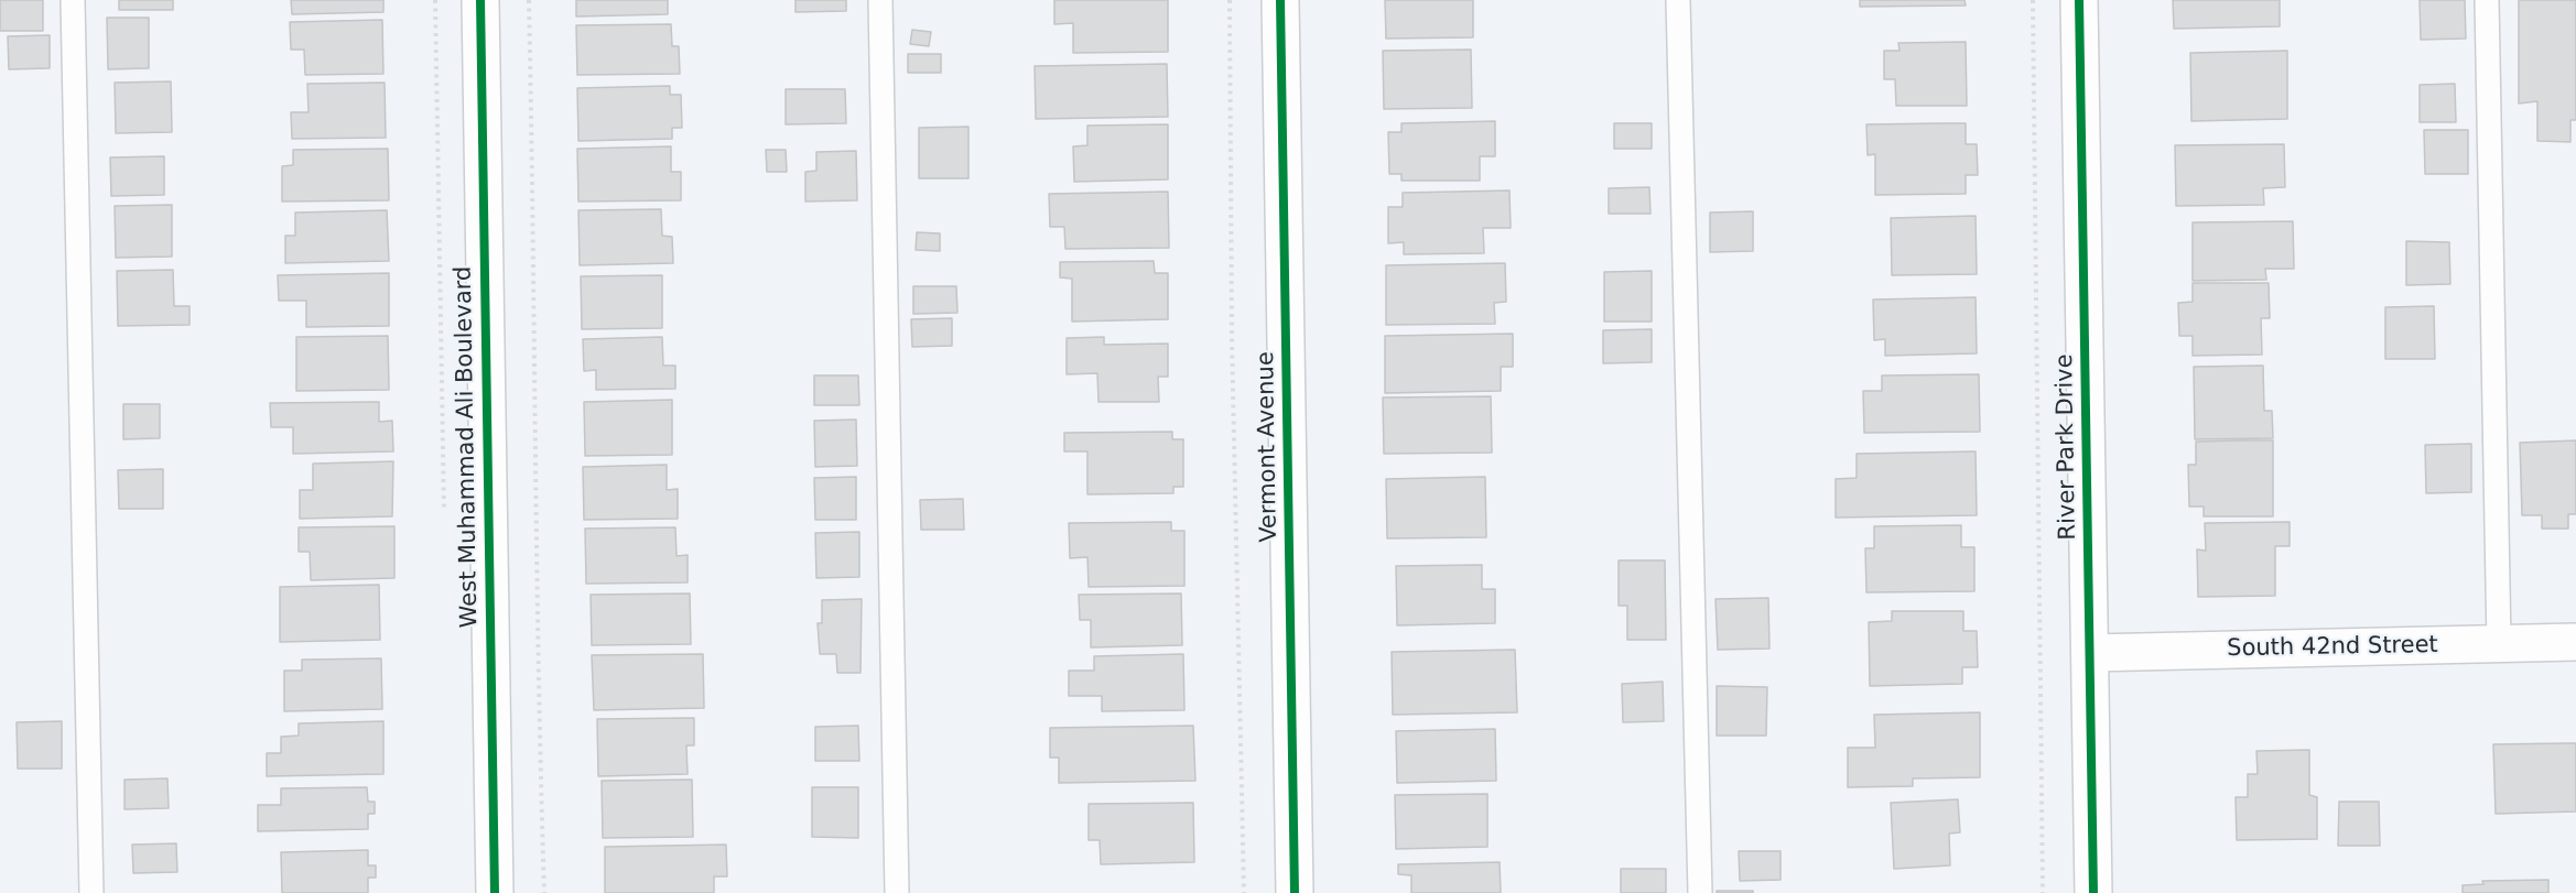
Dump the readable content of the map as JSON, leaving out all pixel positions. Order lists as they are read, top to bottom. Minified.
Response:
{"streets":{"street":["West Muhammad Ali Boulevard","Vermont Avenue","River Park Drive","South 42nd Street"]},"crossings":[["River Park Drive","South 42nd Street"]]}
